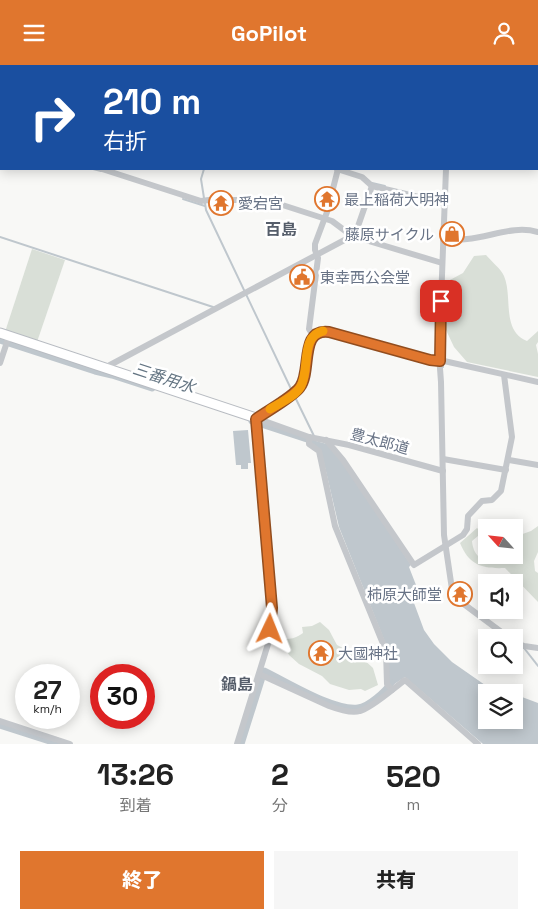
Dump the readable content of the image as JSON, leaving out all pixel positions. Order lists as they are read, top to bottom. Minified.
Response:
{"streets":{"street":["豊太郎道"]},"districts":["百島","鍋島"],"water":["三番用水"],"places":{"temple":["最上稲荷大明神","愛宕宮","柿原大師堂","大國神社"],"shop":["藤原サイクル"],"public building":["東幸西公会堂"]},"north":"top left","page":{"header":"GoPilot","turn":["210 m","右折"],"speed":"27 km/h","limit":"30","eta":["13:26","到着","2","分","520","m"],"buttons":["終了","共有"]}}
